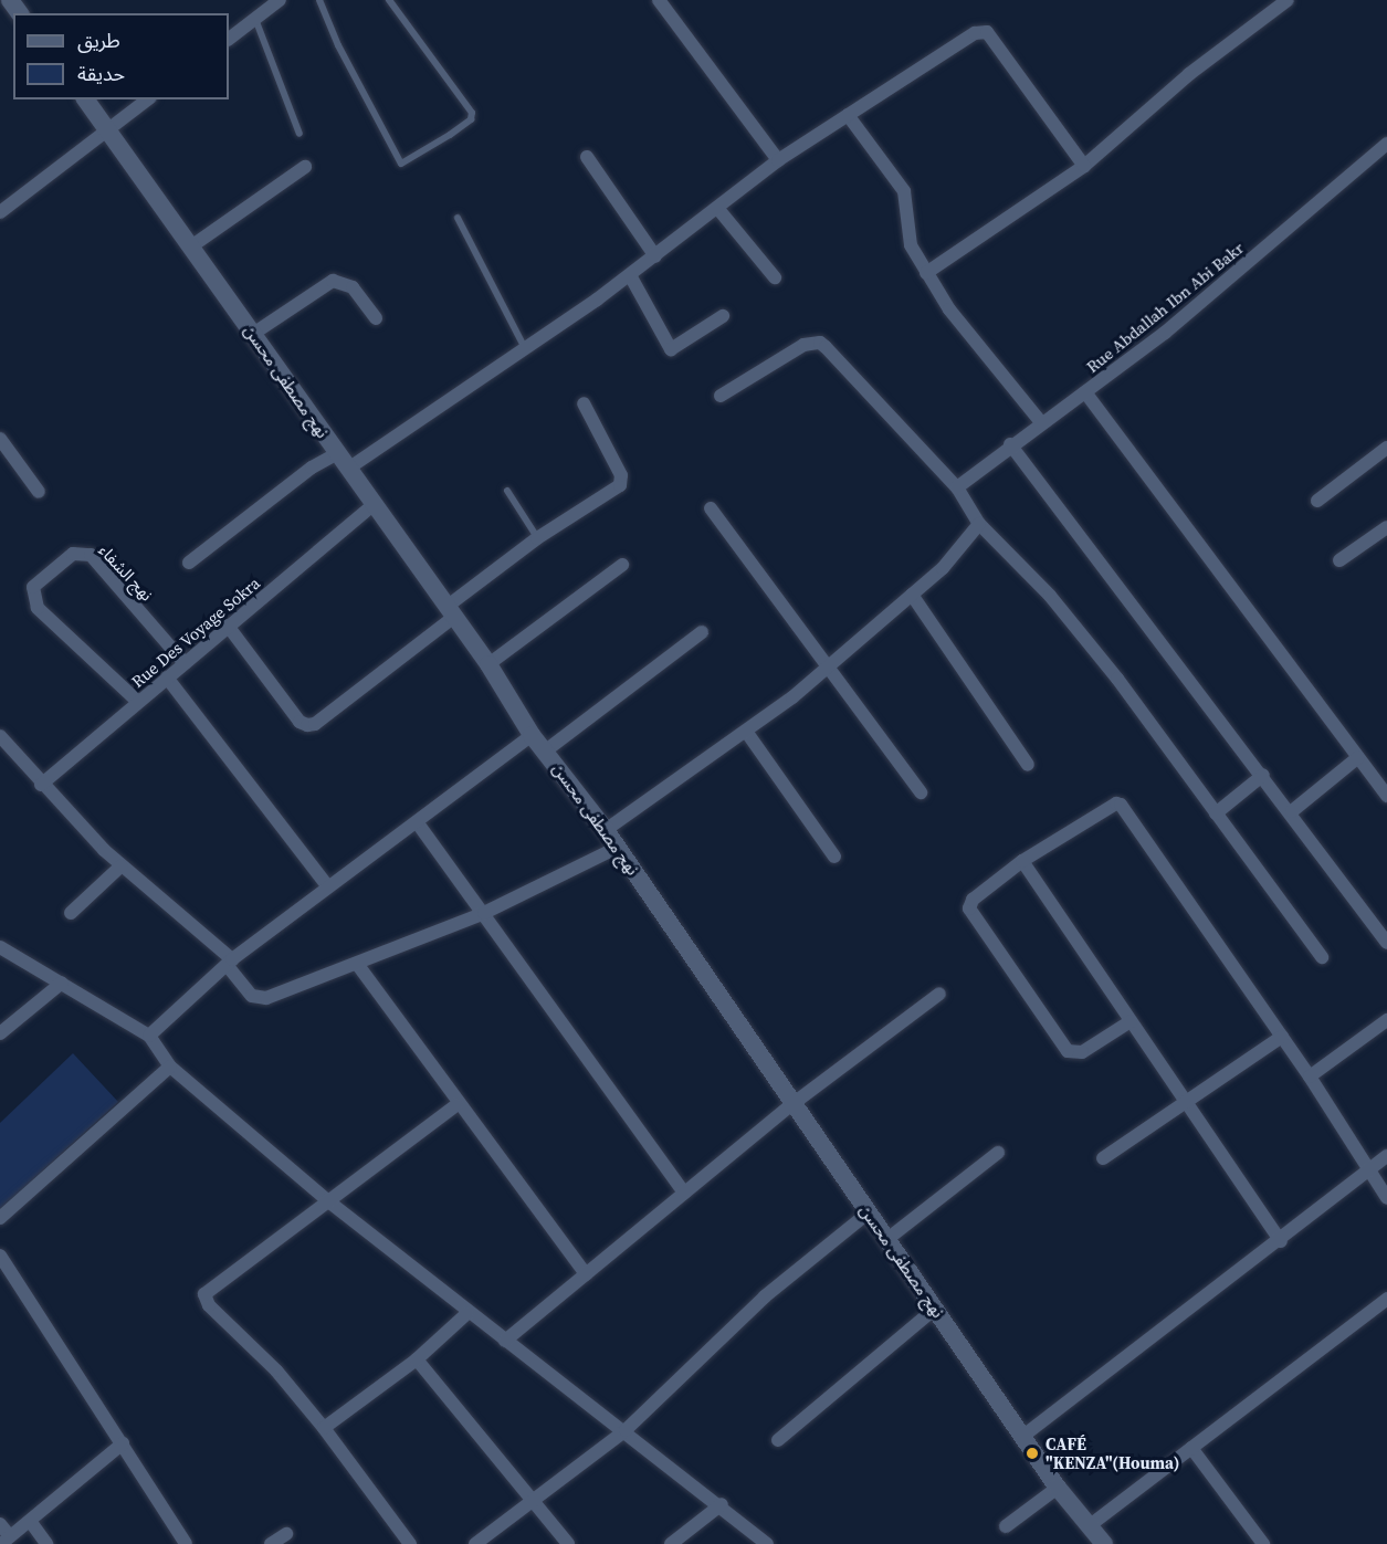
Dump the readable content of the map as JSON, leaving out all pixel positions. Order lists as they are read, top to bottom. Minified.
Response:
{"streets":{"main road":["نهج مصطفى محسن"],"street":["Rue Abdallah Ibn Abi Bakr","نهج الشفاء","Rue Des Voyage Sokra"]},"crossings":[["نهج مصطفى محسن","Rue Des Voyage Sokra"],["نهج الشفاء","Rue Des Voyage Sokra"]],"places":["CAFÉ \"KENZA\"(Houma)"],"legend":["طريق","حديقة"]}
